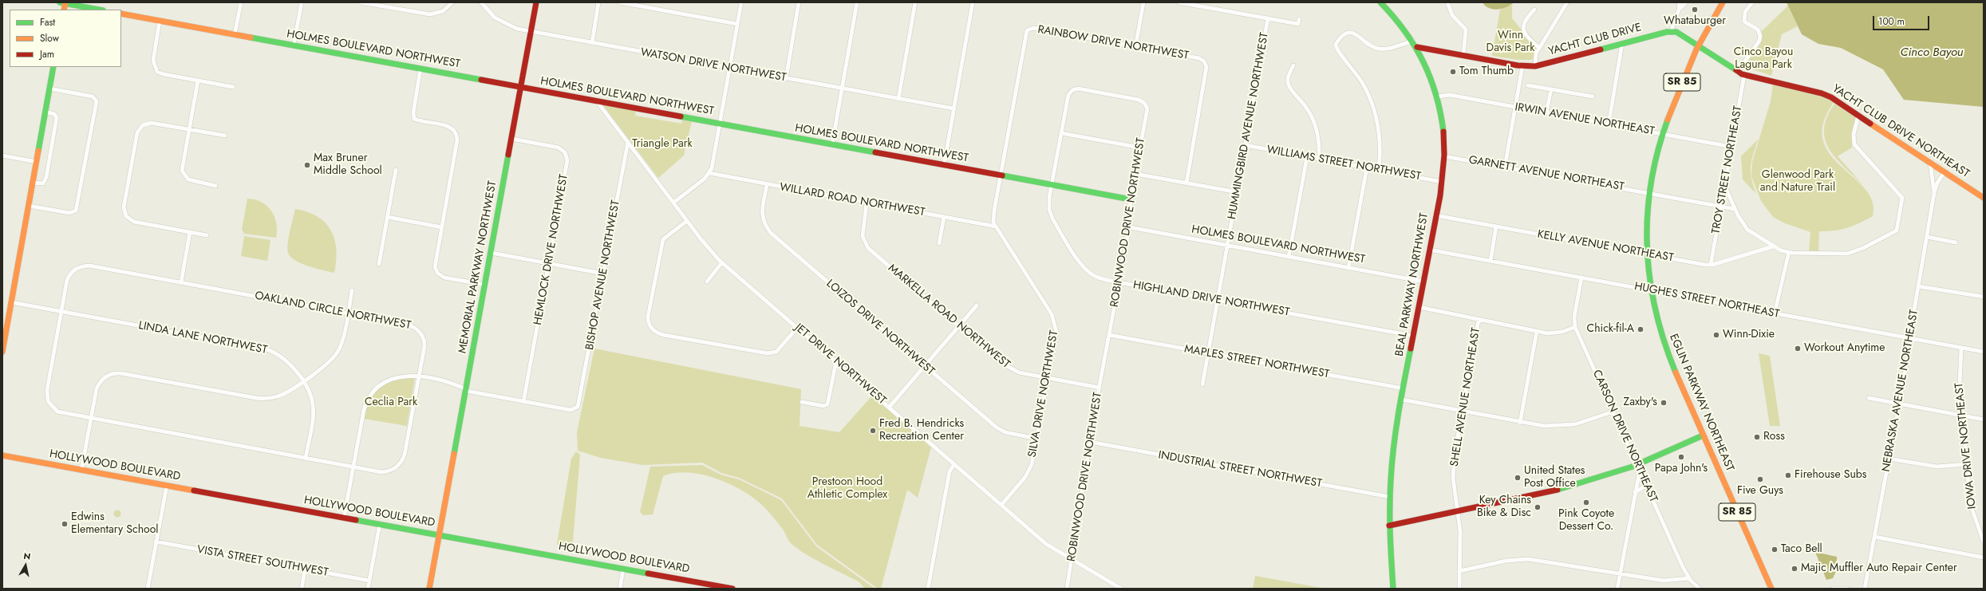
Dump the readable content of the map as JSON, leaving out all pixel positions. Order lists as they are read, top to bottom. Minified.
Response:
{"streets":{"main road":["YACHT CLUB DRIVE","HOLMES BOULEVARD NORTHWEST","SR 85","YACHT CLUB DRIVE NORTHEAST","MEMORIAL PARKWAY NORTHWEST","BEAL PARKWAY NORTHWEST","EGLIN PARKWAY NORTHEAST","HOLLYWOOD BOULEVARD"],"street":["RAINBOW DRIVE NORTHWEST","WATSON DRIVE NORTHWEST","IRWIN AVENUE NORTHEAST","HUMMINGBIRD AVENUE NORTHWEST","WILLIAMS STREET NORTHWEST","TROY STREET NORTHEAST","GARNETT AVENUE NORTHEAST","WILLARD ROAD NORTHWEST","ROBINWOOD DRIVE NORTHWEST","KELLY AVENUE NORTHEAST","HEMLOCK DRIVE NORTHWEST","BISHOP AVENUE NORTHWEST","HIGHLAND DRIVE NORTHWEST","HUGHES STREET NORTHEAST","OAKLAND CIRCLE NORTHWEST","MARKELLA ROAD NORTHWEST","LOIZOS DRIVE NORTHWEST","LINDA LANE NORTHWEST","MAPLES STREET NORTHWEST","JET DRIVE NORTHWEST","NEBRASKA AVENUE NORTHEAST","SILVA DRIVE NORTHWEST","SHELL AVENUE NORTHEAST","CARSON DRIVE NORTHEAST","IOWA DRIVE NORTHEAST","INDUSTRIAL STREET NORTHWEST","VISTA STREET SOUTHWEST"]},"crossings":[["YACHT CLUB DRIVE","BEAL PARKWAY NORTHWEST"],["RAINBOW DRIVE NORTHWEST","HOLMES BOULEVARD NORTHWEST"],["RAINBOW DRIVE NORTHWEST","SILVA DRIVE NORTHWEST"],["HOLMES BOULEVARD NORTHWEST","HUMMINGBIRD AVENUE NORTHWEST"],["HOLMES BOULEVARD NORTHWEST","ROBINWOOD DRIVE NORTHWEST"],["HOLMES BOULEVARD NORTHWEST","MEMORIAL PARKWAY NORTHWEST"],["HOLMES BOULEVARD NORTHWEST","BEAL PARKWAY NORTHWEST"],["HOLMES BOULEVARD NORTHWEST","HIGHLAND DRIVE NORTHWEST"],["HOLMES BOULEVARD NORTHWEST","JET DRIVE NORTHWEST"],["HOLMES BOULEVARD NORTHWEST","SILVA DRIVE NORTHWEST"],["WATSON DRIVE NORTHWEST","MEMORIAL PARKWAY NORTHWEST"],["IRWIN AVENUE NORTHEAST","TROY STREET NORTHEAST"],["IRWIN AVENUE NORTHEAST","BEAL PARKWAY NORTHWEST"],["IRWIN AVENUE NORTHEAST","EGLIN PARKWAY NORTHEAST"],["HUMMINGBIRD AVENUE NORTHWEST","WILLIAMS STREET NORTHWEST"],["HUMMINGBIRD AVENUE NORTHWEST","HIGHLAND DRIVE NORTHWEST"],["HUMMINGBIRD AVENUE NORTHWEST","MAPLES STREET NORTHWEST"],["YACHT CLUB DRIVE NORTHEAST","TROY STREET NORTHEAST"],["YACHT CLUB DRIVE NORTHEAST","NEBRASKA AVENUE NORTHEAST"],["YACHT CLUB DRIVE NORTHEAST","EGLIN PARKWAY NORTHEAST"],["WILLIAMS STREET NORTHWEST","BEAL PARKWAY NORTHWEST"],["TROY STREET NORTHEAST","GARNETT AVENUE NORTHEAST"],["TROY STREET NORTHEAST","KELLY AVENUE NORTHEAST"],["GARNETT AVENUE NORTHEAST","BEAL PARKWAY NORTHWEST"],["GARNETT AVENUE NORTHEAST","EGLIN PARKWAY NORTHEAST"],["WILLARD ROAD NORTHWEST","MARKELLA ROAD NORTHWEST"],["WILLARD ROAD NORTHWEST","LOIZOS DRIVE NORTHWEST"],["WILLARD ROAD NORTHWEST","SILVA DRIVE NORTHWEST"],["ROBINWOOD DRIVE NORTHWEST","HIGHLAND DRIVE NORTHWEST"],["ROBINWOOD DRIVE NORTHWEST","MARKELLA ROAD NORTHWEST"],["ROBINWOOD DRIVE NORTHWEST","MAPLES STREET NORTHWEST"],["ROBINWOOD DRIVE NORTHWEST","JET DRIVE NORTHWEST"],["ROBINWOOD DRIVE NORTHWEST","INDUSTRIAL STREET NORTHWEST"],["KELLY AVENUE NORTHEAST","BEAL PARKWAY NORTHWEST"],["KELLY AVENUE NORTHEAST","EGLIN PARKWAY NORTHEAST"],["HEMLOCK DRIVE NORTHWEST","MEMORIAL PARKWAY NORTHWEST"],["HEMLOCK DRIVE NORTHWEST","BISHOP AVENUE NORTHWEST"],["MEMORIAL PARKWAY NORTHWEST","HOLLYWOOD BOULEVARD"],["BISHOP AVENUE NORTHWEST","JET DRIVE NORTHWEST"],["BEAL PARKWAY NORTHWEST","HIGHLAND DRIVE NORTHWEST"],["BEAL PARKWAY NORTHWEST","HUGHES STREET NORTHEAST"],["BEAL PARKWAY NORTHWEST","MAPLES STREET NORTHWEST"],["BEAL PARKWAY NORTHWEST","INDUSTRIAL STREET NORTHWEST"],["HUGHES STREET NORTHEAST","NEBRASKA AVENUE NORTHEAST"],["HUGHES STREET NORTHEAST","EGLIN PARKWAY NORTHEAST"],["HUGHES STREET NORTHEAST","CARSON DRIVE NORTHEAST"],["HUGHES STREET NORTHEAST","IOWA DRIVE NORTHEAST"],["OAKLAND CIRCLE NORTHWEST","LINDA LANE NORTHWEST"],["MARKELLA ROAD NORTHWEST","SILVA DRIVE NORTHWEST"],["LOIZOS DRIVE NORTHWEST","SILVA DRIVE NORTHWEST"],["JET DRIVE NORTHWEST","SILVA DRIVE NORTHWEST"]],"water":["Cinco Bayou"],"parks":["Winn Davis Park","Cinco Bayou Laguna Park","Triangle Park","Glenwood Park and Nature Trail","Ceclia Park","Prestoon Hood Athletic Complex"],"places":["Whataburger","Tom Thumb","Max Bruner Middle School","Chick-fil-A","Winn-Dixie","Workout Anytime","Zaxby's","Fred B. Hendricks Recreation Center","Ross","Papa John's","Firehouse Subs","United States Post Office","Five Guys","Pink Coyote Dessert Co.","Key Chains Bike & Disc","Edwins Elementary School","Taco Bell","Majic Muffler Auto Repair Center"],"legend":["Fast","Slow","Jam"],"scale_bar":"100 m","north":"top"}
